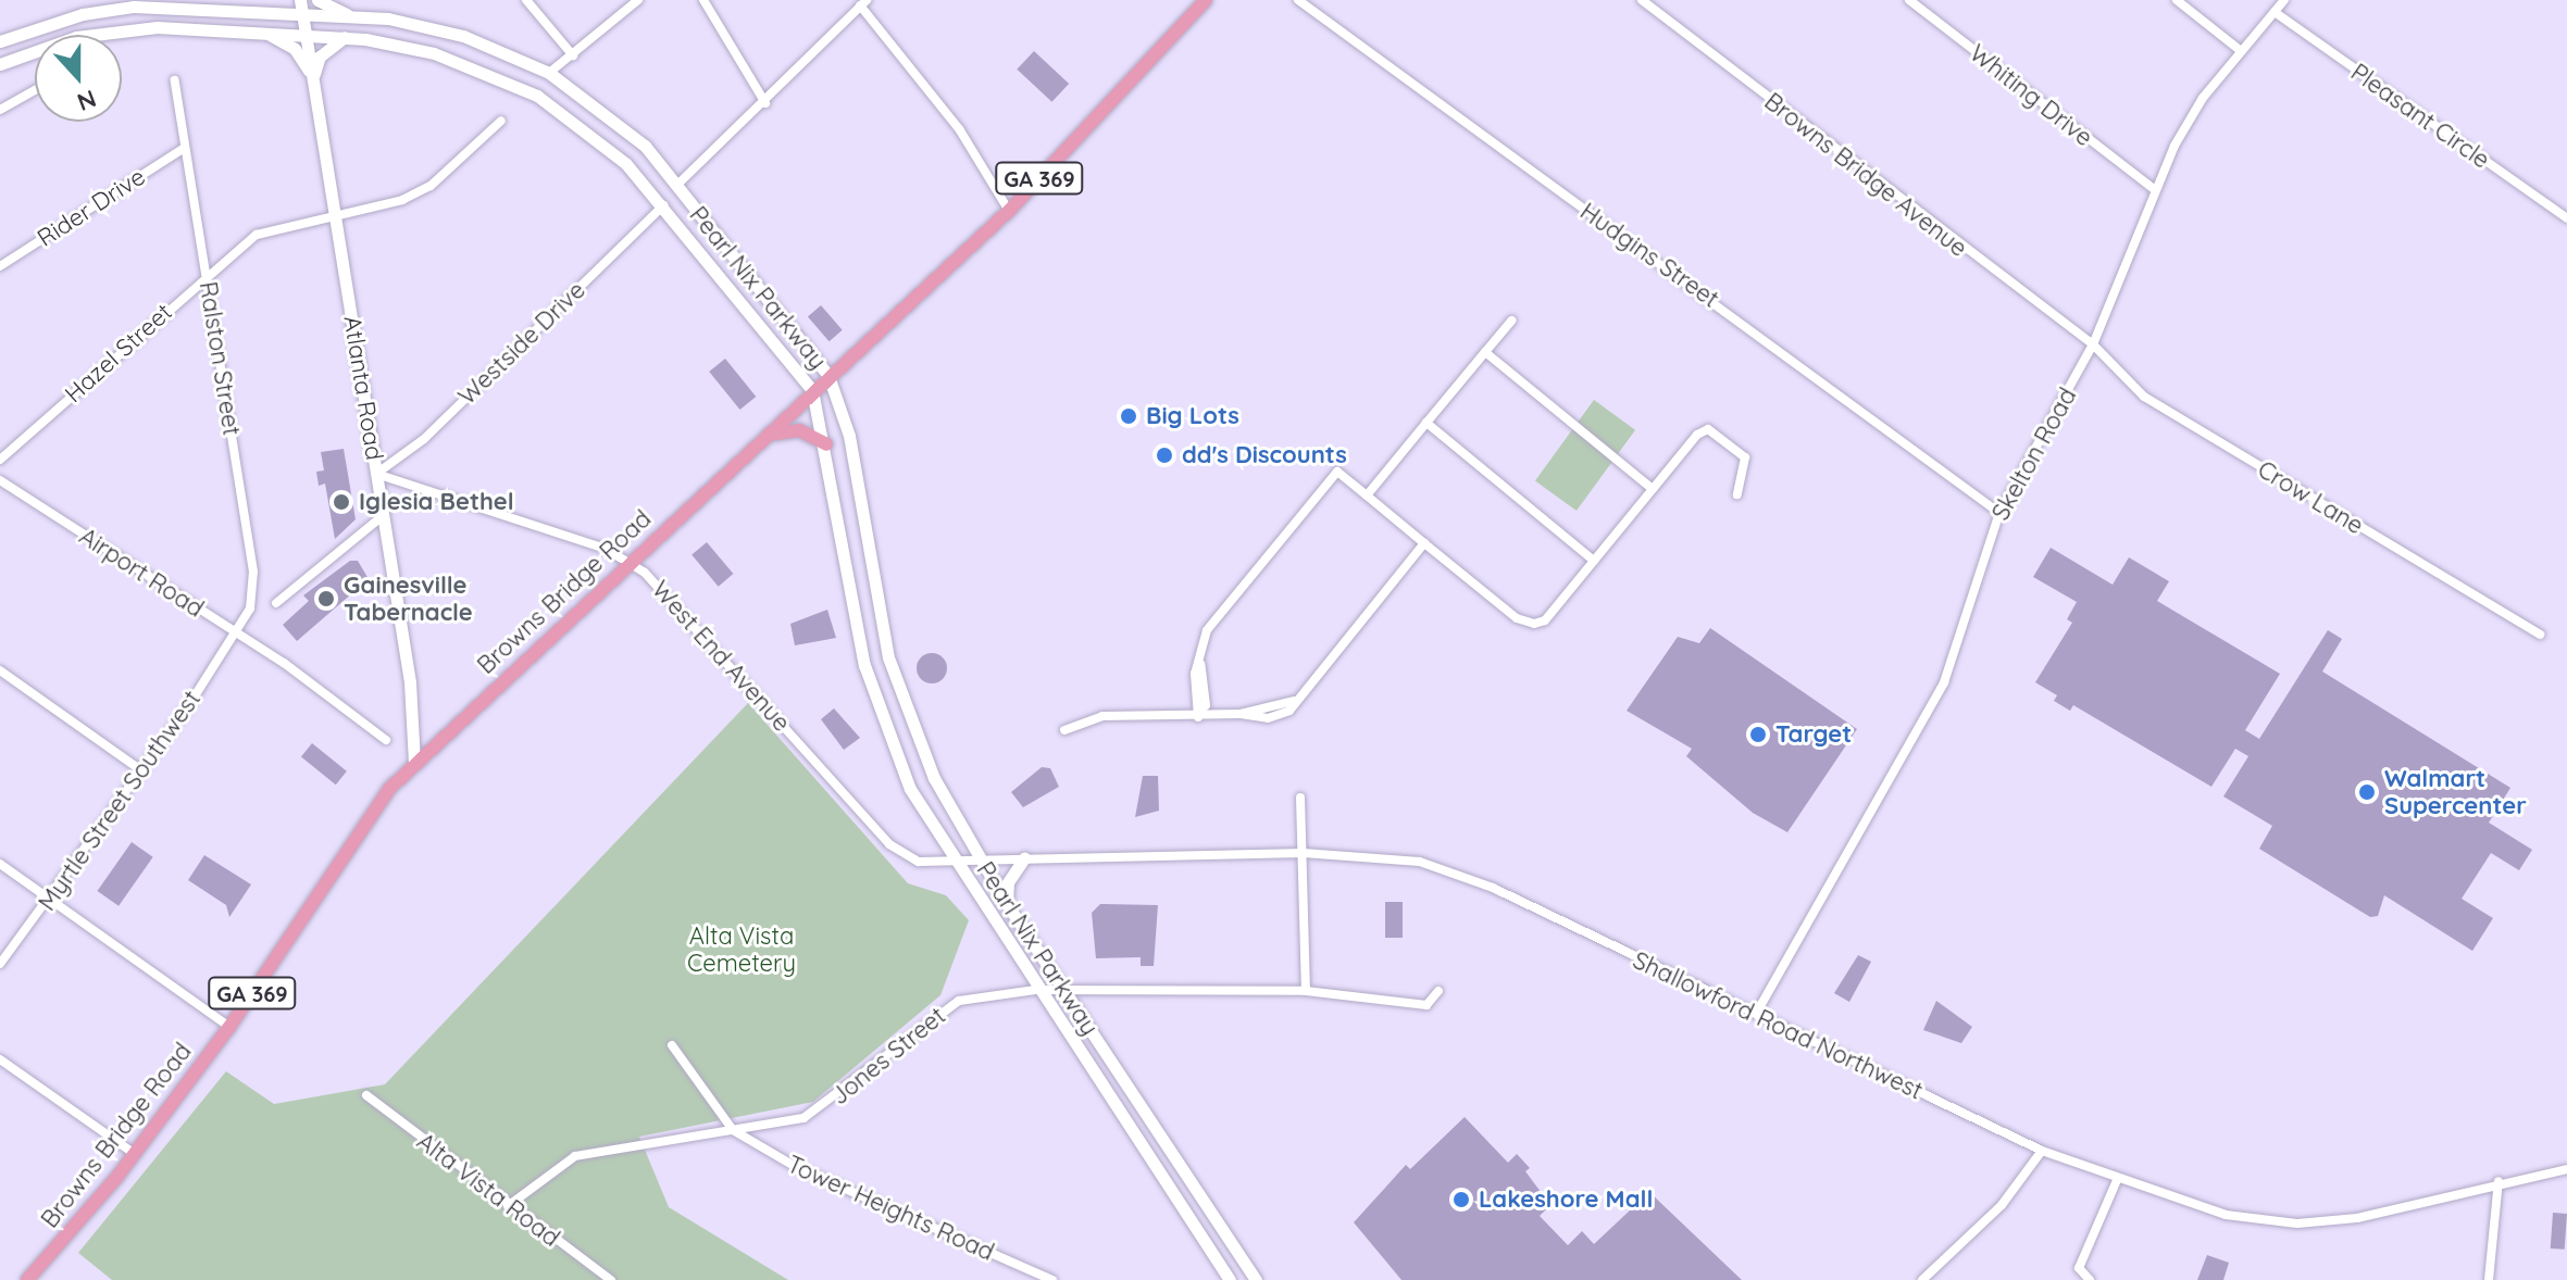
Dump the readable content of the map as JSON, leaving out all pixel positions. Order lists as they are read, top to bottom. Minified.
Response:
{"streets":{"main road":["GA 369","Pearl Nix Parkway","Atlanta Road","Browns Bridge Road"],"street":["Whiting Drive","Pleasant Circle","Browns Bridge Avenue","Rider Drive","Hudgins Street","Westside Drive","Hazel Street","Ralston Street","Skelton Road","Crow Lane","Airport Road","West End Avenue","Myrtle Street Southwest","Shallowford Road Northwest","Jones Street","Alta Vista Road","Tower Heights Road"]},"crossings":[["Whiting Drive","Skelton Road"],["Pleasant Circle","Skelton Road"],["Browns Bridge Avenue","Skelton Road"],["Browns Bridge Avenue","Crow Lane"],["Rider Drive","Ralston Street"],["Hudgins Street","Skelton Road"],["Pearl Nix Parkway","Westside Drive"],["Pearl Nix Parkway","Atlanta Road"],["Pearl Nix Parkway","Browns Bridge Road"],["Pearl Nix Parkway","West End Avenue"],["Pearl Nix Parkway","Shallowford Road Northwest"],["Pearl Nix Parkway","Jones Street"],["Westside Drive","Atlanta Road"],["Westside Drive","West End Avenue"],["Hazel Street","Ralston Street"],["Hazel Street","Atlanta Road"],["Ralston Street","Airport Road"],["Ralston Street","Myrtle Street Southwest"],["Atlanta Road","Browns Bridge Road"],["Atlanta Road","West End Avenue"],["Skelton Road","Crow Lane"],["Skelton Road","Shallowford Road Northwest"],["Airport Road","Myrtle Street Southwest"],["Browns Bridge Road","West End Avenue"],["West End Avenue","Shallowford Road Northwest"],["Jones Street","Alta Vista Road"],["Jones Street","Tower Heights Road"]],"parks":["Alta Vista Cemetery"],"places":["Big Lots","dd's Discounts","Iglesia Bethel","Gainesville Tabernacle","Target","Walmart Supercenter","Lakeshore Mall"],"north":"bottom"}
